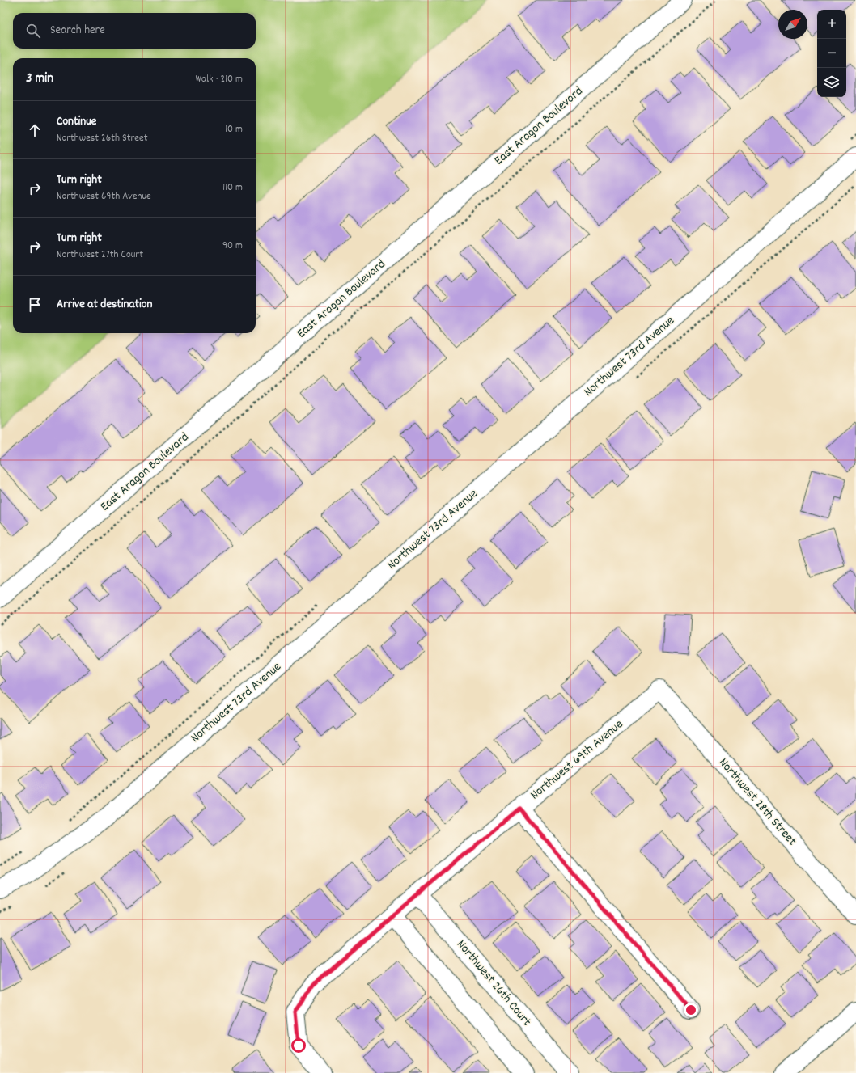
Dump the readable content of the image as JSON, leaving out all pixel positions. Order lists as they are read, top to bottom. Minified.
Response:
{"streets":{"street":["East Aragon Boulevard","Northwest 73rd Avenue","Northwest 69th Avenue","Northwest 28th Street","Northwest 26th Court"]},"crossings":[["Northwest 69th Avenue","Northwest 28th Street"],["Northwest 69th Avenue","Northwest 26th Court"]],"north":"top right","page":{"map_buttons":["+","−"],"search":"Search here","heading":["3 min","Walk · 210 m"],"list":[["Continue","Northwest 26th Street","10 m"],["Turn right","Northwest 69th Avenue","110 m"],["Turn right","Northwest 27th Court","90 m"],"Arrive at destination"]}}
